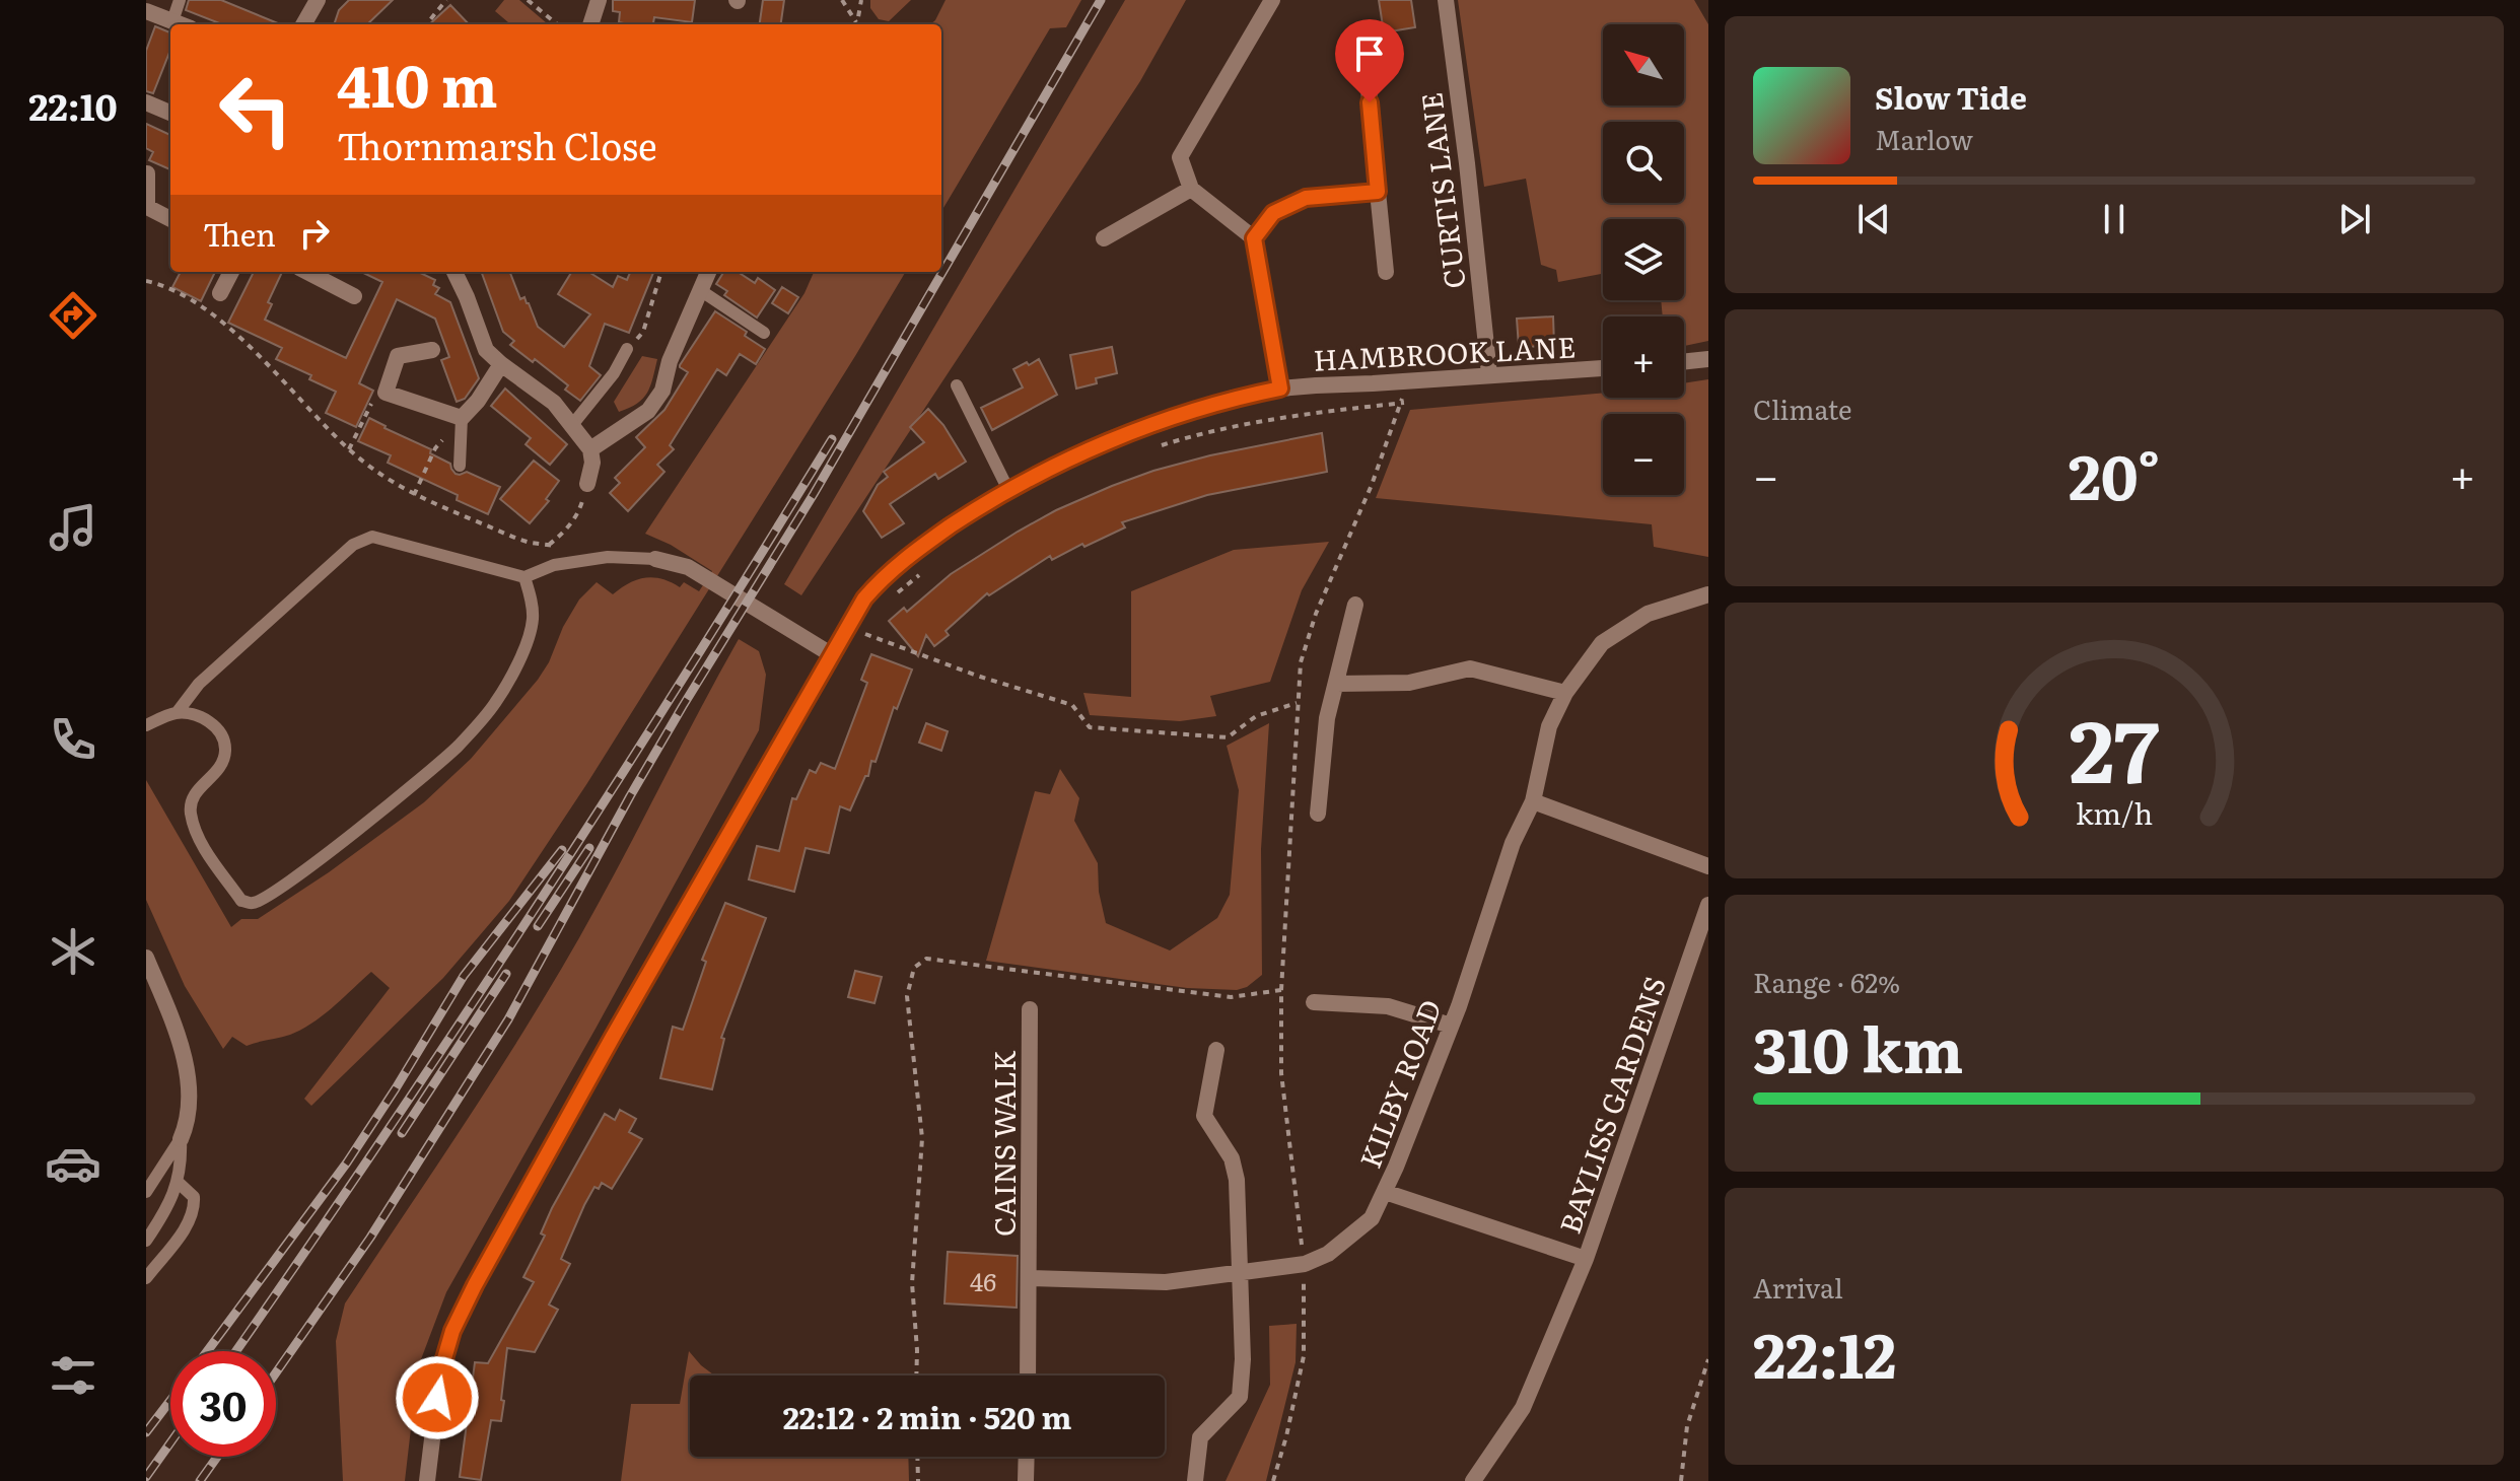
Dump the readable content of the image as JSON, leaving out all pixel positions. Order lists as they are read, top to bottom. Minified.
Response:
{"streets":{"street":["CURTIS LANE","HAMBROOK LANE","KILBY ROAD","BAYLISS GARDENS","CAINS WALK"]},"crossings":[["CURTIS LANE","HAMBROOK LANE"],["KILBY ROAD","BAYLISS GARDENS"],["KILBY ROAD","CAINS WALK"]],"house_numbers":["46"],"north":"top left","page":{"tabs":"22:10","map_buttons":["+","−"],"turn":["410 m","Thornmarsh Close"],"song":["Slow Tide","Marlow"],"then":"Then","tile":["Climate",["Range · 62%","310 km"],["Arrival","22:12"]],"heat":["−","20°","+"],"limit":"30","trip":"22:12 · 2 min · 520 m","gauge":["27","km/h"]}}
